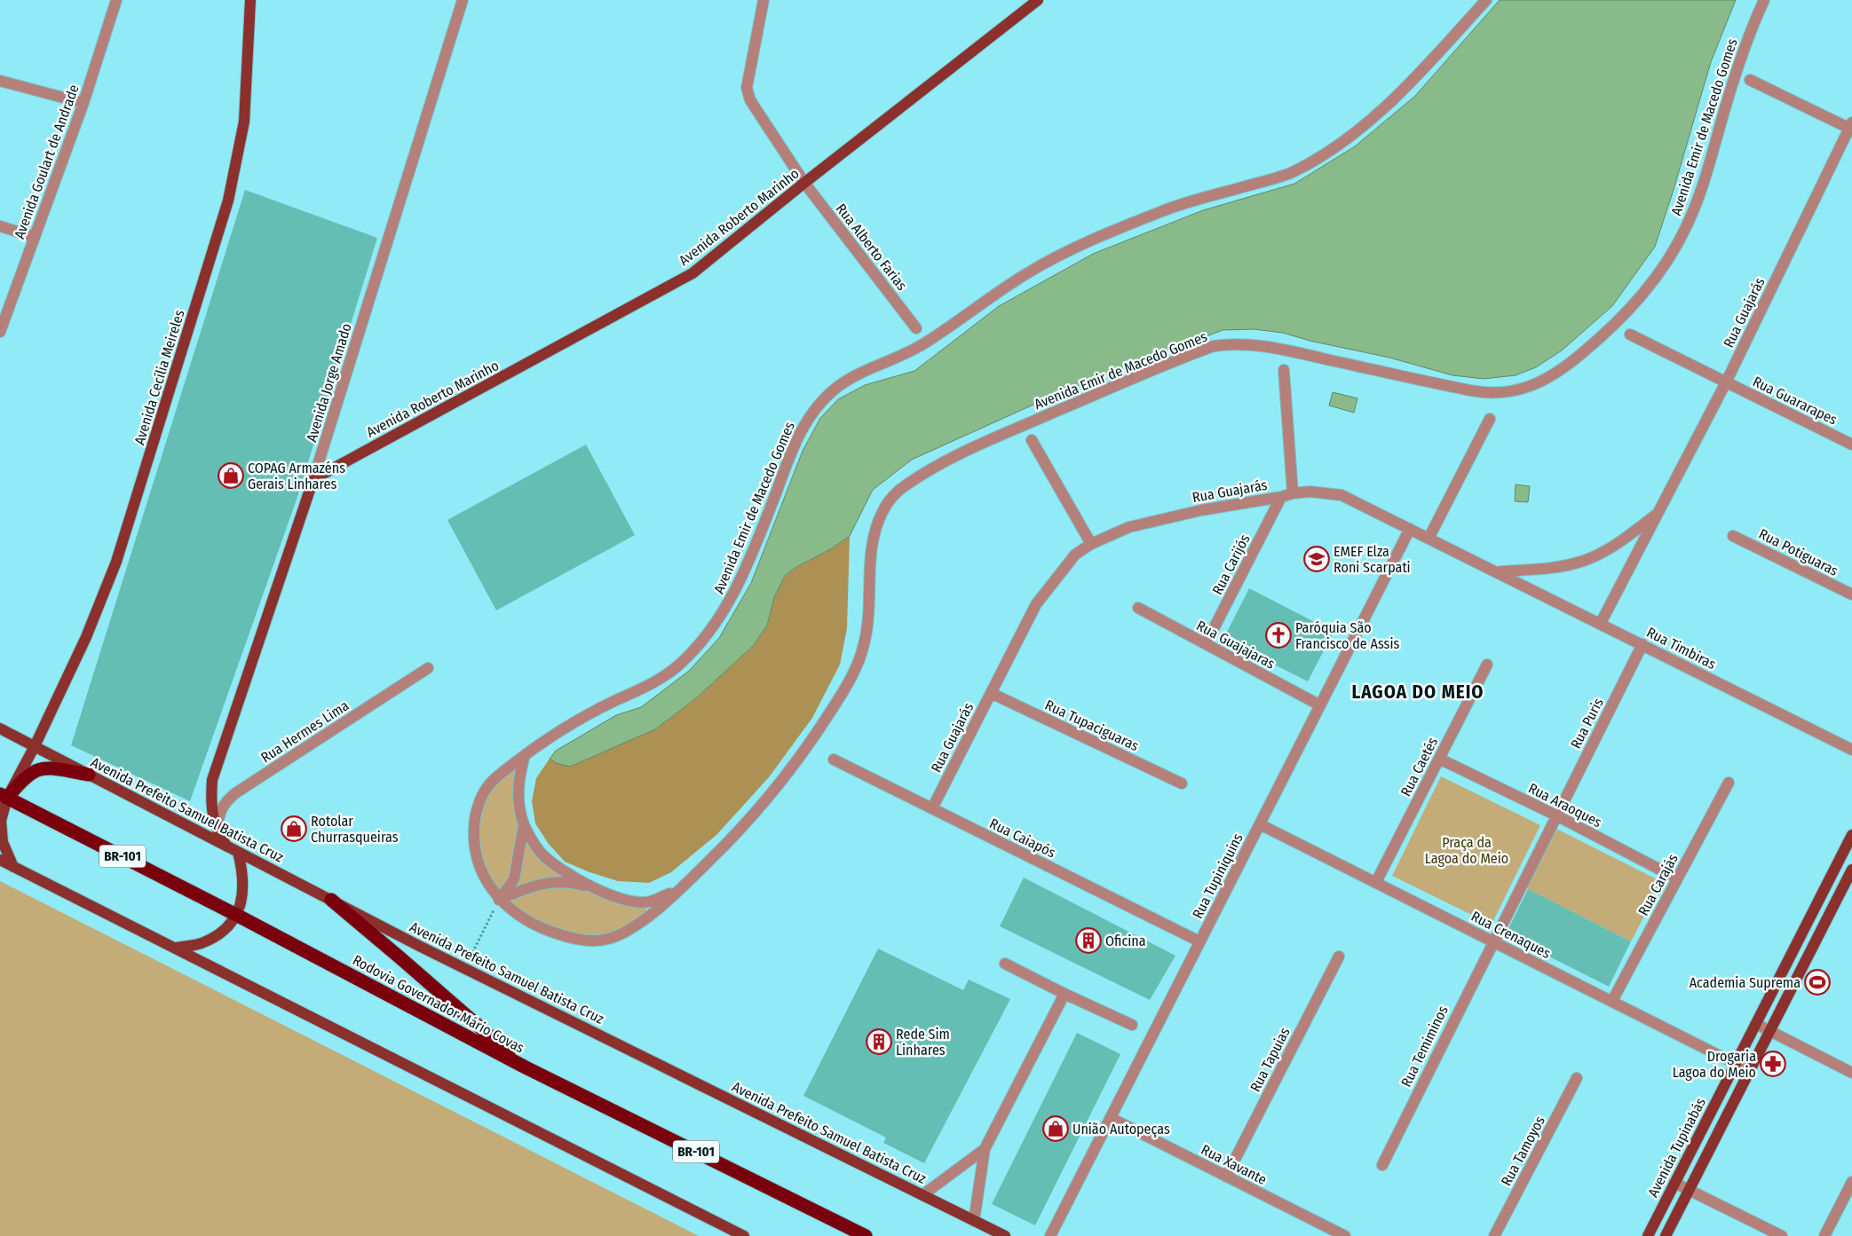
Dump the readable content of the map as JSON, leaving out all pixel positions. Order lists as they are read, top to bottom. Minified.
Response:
{"streets":{"highway":["BR-101","Rodovia Governador Mário Covas"],"main road":["Avenida Roberto Marinho","Avenida Cecília Meireles","Avenida Jorge Amado","Avenida Prefeito Samuel Batista Cruz","Avenida Tupinabás"],"street":["Avenida Emir de Macedo Gomes","Avenida Goulart de Andrade","Rua Alberto Farias","Rua Guajarás","Rua Guararapes","Rua Potiguaras","Rua Carijós","Rua Guajajaras","Rua Timbiras","Rua Puris","Rua Tupaciguaras","Rua Hermes Lima","Rua Caetés","Rua Araoques","Rua Caiapós","Rua Tupiniquins","Rua Carajás","Rua Crenaques","Rua Temiminos","Rua Tapuias","Rua Tamoyos","Rua Xavante"]},"crossings":[["Avenida Roberto Marinho","Rua Alberto Farias"],["Avenida Roberto Marinho","Avenida Jorge Amado"],["Rua Guajarás","Rua Guararapes"],["Rua Guajarás","Rua Carijós"],["Rua Guajarás","Rua Timbiras"],["Rua Guajarás","Rua Tupaciguaras"],["Rua Guajarás","Rua Caiapós"],["Rua Guajarás","Rua Tupiniquins"],["Avenida Cecília Meireles","Avenida Prefeito Samuel Batista Cruz"],["Avenida Cecília Meireles","Rodovia Governador Mário Covas"],["Avenida Jorge Amado","Rua Hermes Lima"],["Avenida Jorge Amado","Avenida Prefeito Samuel Batista Cruz"],["Rua Carijós","Rua Guajajaras"],["Rua Guajajaras","Rua Tupiniquins"],["Rua Timbiras","Rua Puris"],["Rua Puris","Rua Araoques"],["Rua Puris","Rua Crenaques"],["Rua Puris","Rua Temiminos"],["Rua Caetés","Rua Araoques"],["Rua Caetés","Rua Crenaques"],["Rua Araoques","Rua Carajás"],["Rua Caiapós","Rua Tupiniquins"],["Rua Tupiniquins","Rua Crenaques"],["Rua Tupiniquins","Rua Xavante"],["Rua Carajás","Rua Crenaques"],["Rua Crenaques","Rua Temiminos"],["Rua Crenaques","Avenida Tupinabás"],["Rua Tapuias","Rua Xavante"]],"districts":["LAGOA DO MEIO"],"parks":["Praça da Lagoa do Meio"],"places":{"shop":["COPAG Armazéns Gerais Linhares","Rotolar Churrasqueiras","União Autopeças"],"school or university":["EMEF Elza Roni Scarpati"],"church":["Paróquia São Francisco de Assis"],"building":["Oficina","Rede Sim Linhares"],"sports":["Academia Suprema"],"pharmacy":["Drogaria Lagoa do Meio"]}}
